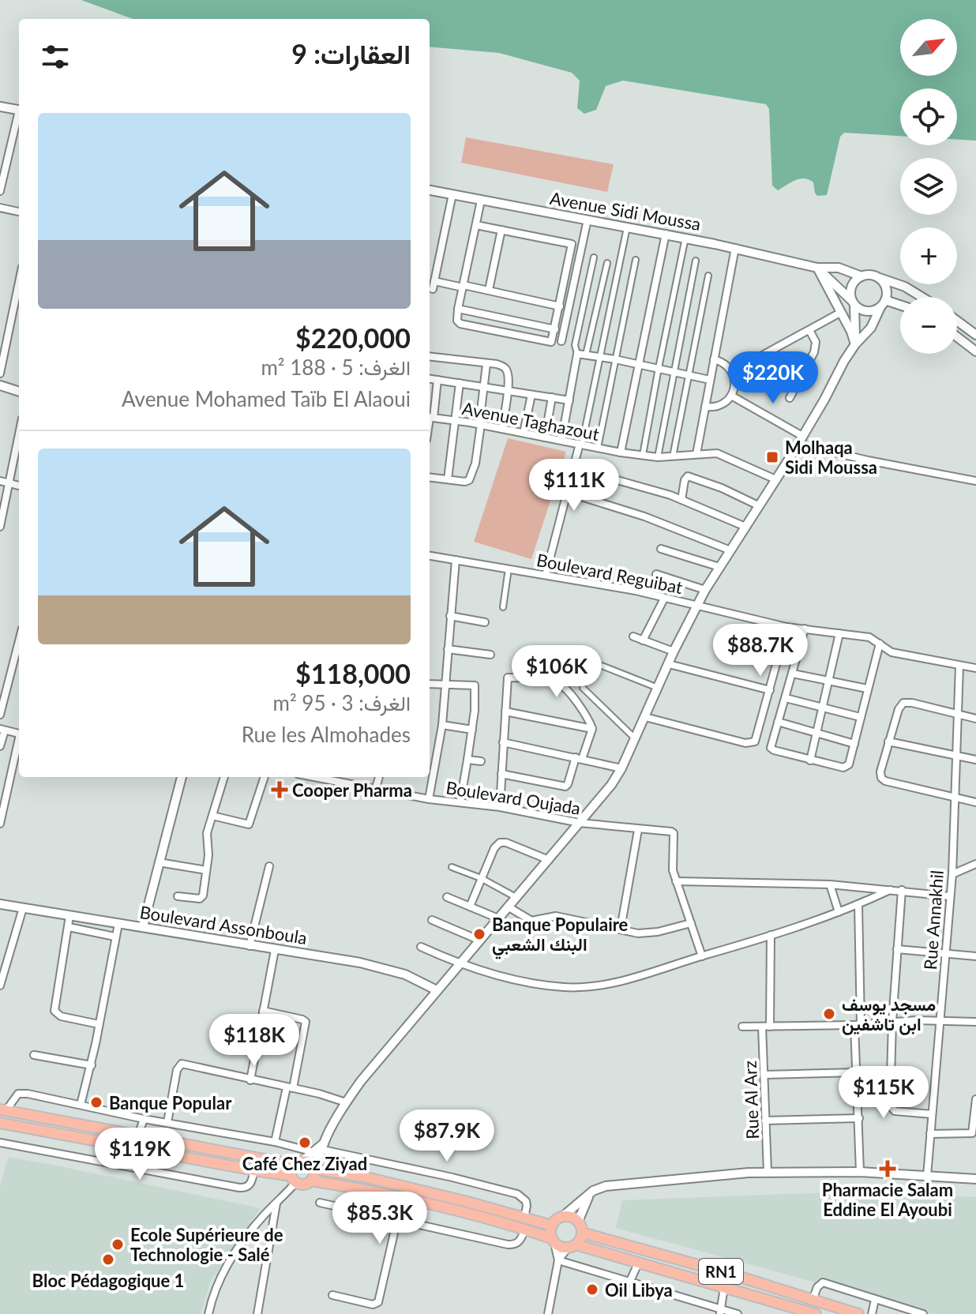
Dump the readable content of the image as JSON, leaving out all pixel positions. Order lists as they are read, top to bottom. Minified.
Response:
{"streets":{"main road":["RN1"],"street":["Avenue Sidi Moussa","Avenue Taghazout","Boulevard Reguibat","Boulevard Oujada","Rue Annakhil","Boulevard Assonboula","Rue Al Arz"]},"crossings":[["Boulevard Reguibat","Rue Annakhil"]],"places":{"transit":["Molhaqa Sidi Moussa"],"health":["Cooper Pharma","Pharmacie Salam Eddine El Ayoubi"],"other":["Banque Populaire البنك الشعبي","مسجد يوسف ابن تاشفين","Banque Popular","Café Chez Ziyad","Ecole Supérieure de Technologie - Salé","Bloc Pédagogique 1","Oil Libya"]},"north":"top right","page":{"map_buttons":["+","−"],"heading":"العقارات: 9","list":[{"name":"$220,000","note":"الغرف: 5 · 188 m² · Avenue Mohamed Taïb El Alaoui"},{"name":"$118,000","note":"الغرف: 3 · 95 m² · Rue les Almohades"}],"price":["$220K","$111K","$88.7K","$106K","$118K","$115K","$87.9K","$119K","$85.3K"]}}
